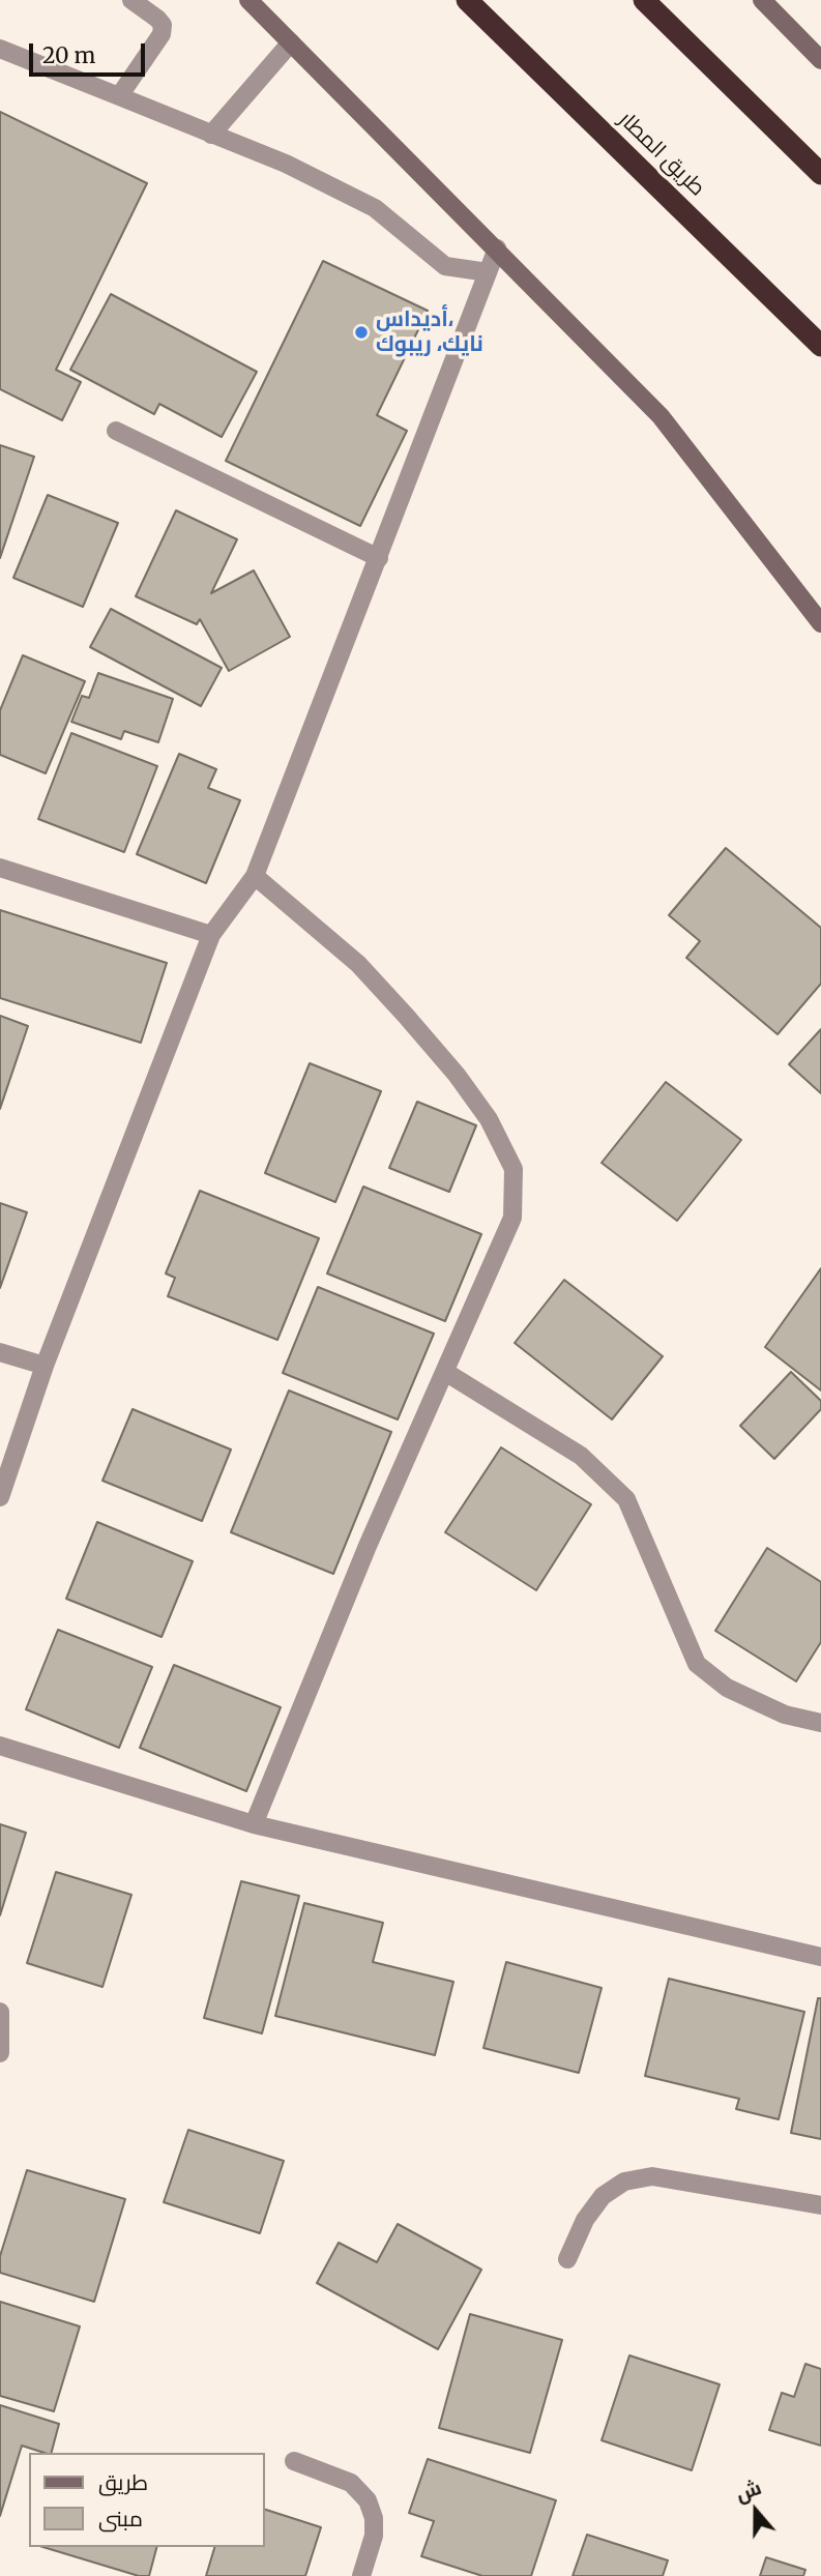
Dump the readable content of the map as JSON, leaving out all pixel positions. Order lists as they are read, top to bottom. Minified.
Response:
{"streets":{"highway":["طريق المطار"]},"places":["أديداس، نايك، ريبوك"],"legend":["طريق","مبنى"],"scale_bar":"20 m","north":"top"}
